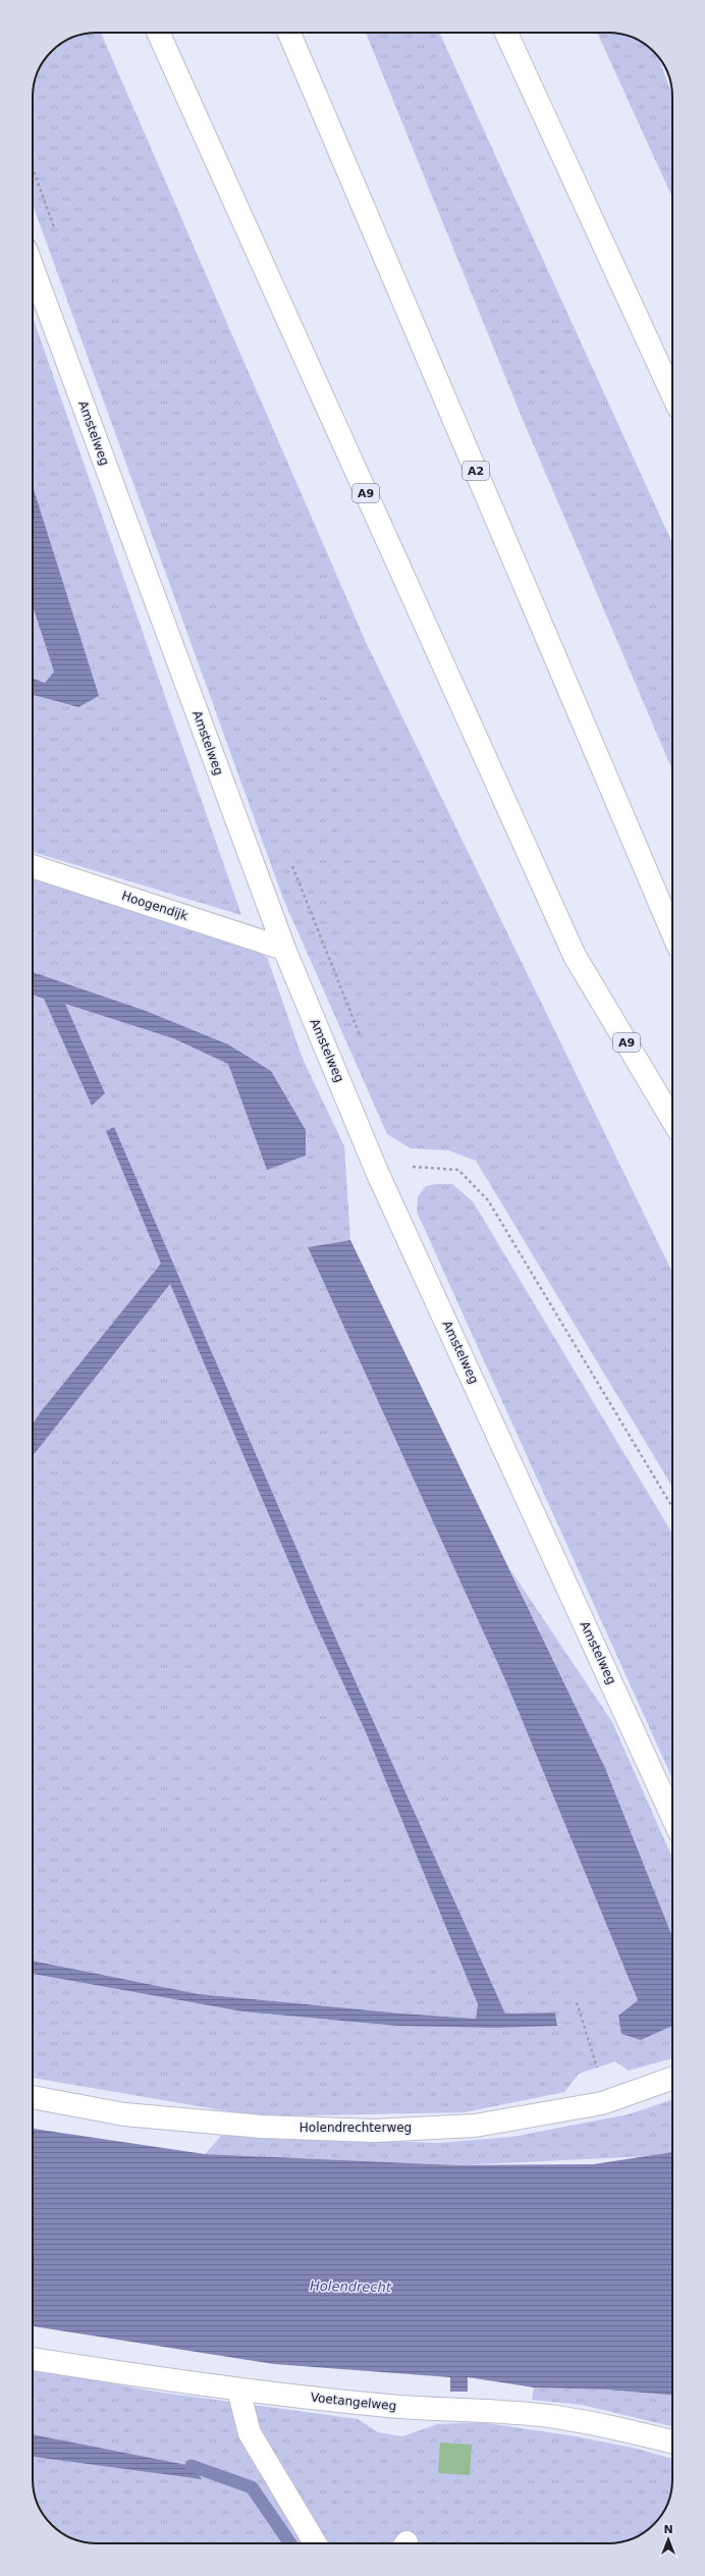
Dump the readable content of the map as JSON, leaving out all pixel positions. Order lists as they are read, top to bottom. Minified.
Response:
{"streets":{"main road":["Amstelweg","A2","A9","Hoogendijk","Holendrechterweg","Voetangelweg"]},"crossings":[["Amstelweg","Hoogendijk"]],"water":["Holendrecht"],"north":"top"}
